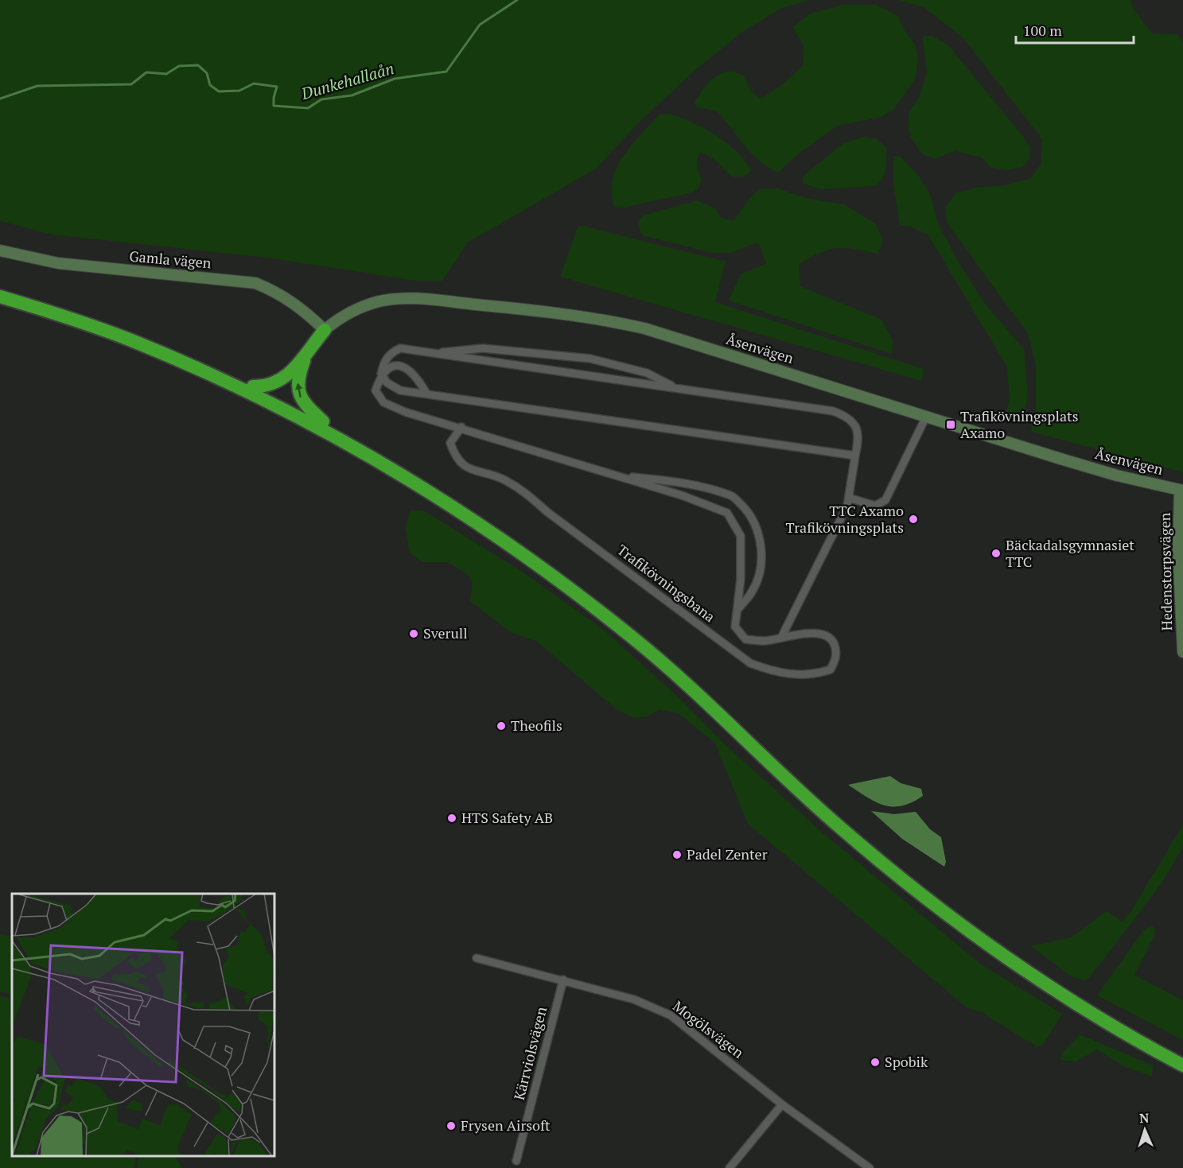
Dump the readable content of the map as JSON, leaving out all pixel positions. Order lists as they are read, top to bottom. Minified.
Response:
{"streets":{"street":["Gamla vägen","Åsenvägen","Hedenstorpsvägen","Trafikövningsbana","Mogölsvägen","Kärrviolsvägen"]},"crossings":[["Gamla vägen","Åsenvägen"],["Åsenvägen","Hedenstorpsvägen"],["Mogölsvägen","Kärrviolsvägen"]],"water":["Dunkehallaån"],"places":{"transit":["Trafikövningsplats Axamo"],"other":["TTC Axamo Trafikövningsplats","Bäckadalsgymnasiet TTC","Sverull","Theofils","HTS Safety AB","Padel Zenter","Spobik","Frysen Airsoft"]},"scale_bar":"100 m","north":"top"}
